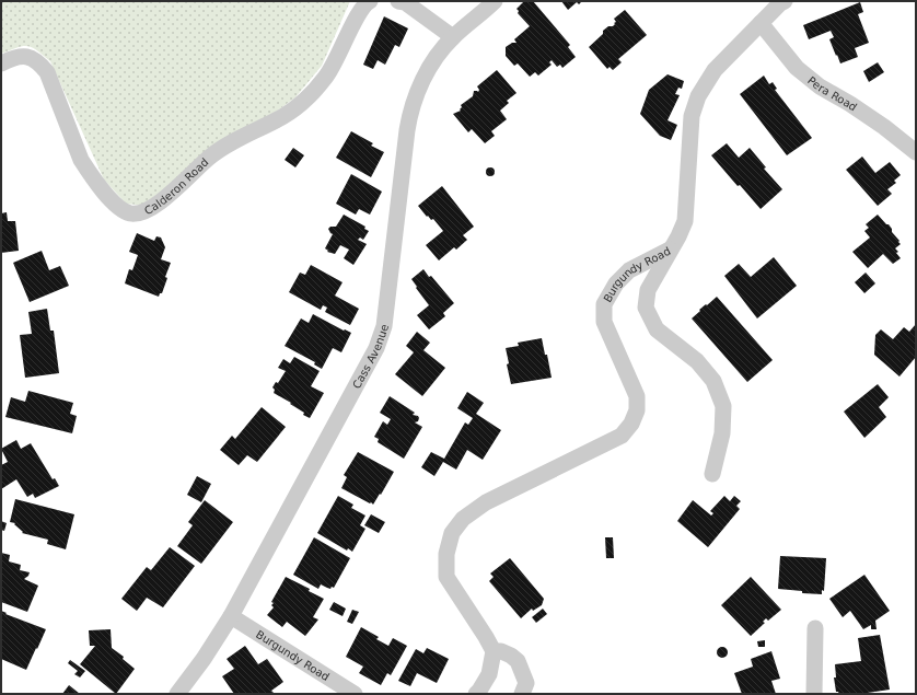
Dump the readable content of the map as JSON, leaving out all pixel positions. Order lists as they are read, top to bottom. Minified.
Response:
{"streets":{"street":["Pera Road","Calderon Road","Burgundy Road","Cass Avenue"]},"crossings":[["Pera Road","Burgundy Road"],["Burgundy Road","Cass Avenue"]]}
